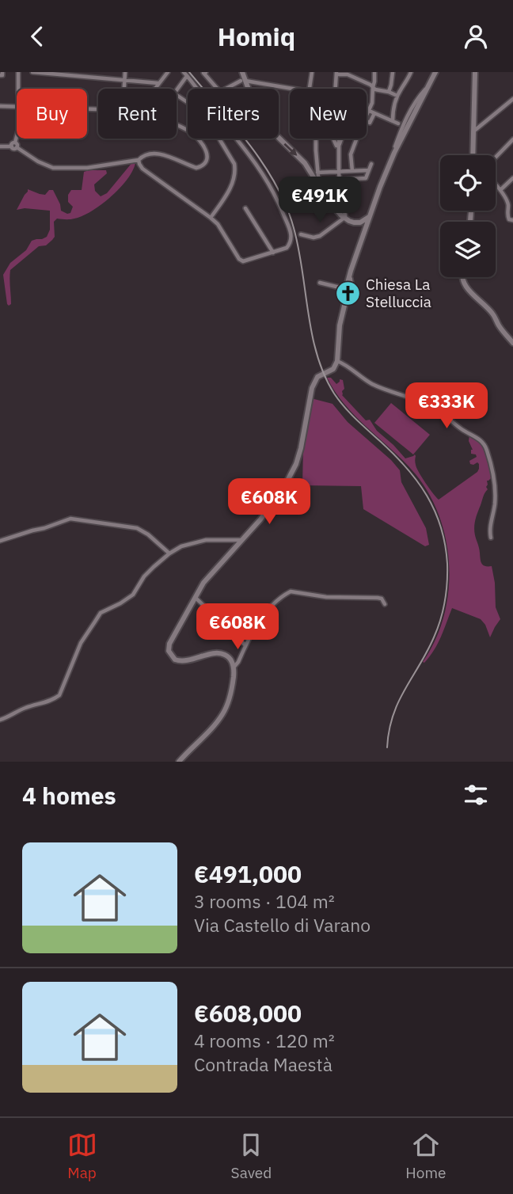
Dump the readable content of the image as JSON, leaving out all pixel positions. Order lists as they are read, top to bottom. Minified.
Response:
{"places":{"church":["Chiesa La Stelluccia"]},"page":{"header":"Homiq","chip":["Buy","Rent","Filters","New"],"price":["€491K","€333K","€608K","€608K"],"heading":"4 homes","list":[{"name":"€491,000","note":"3 rooms · 104 m² · Via Castello di Varano"},{"name":"€608,000","note":"4 rooms · 120 m² · Contrada Maestà"}],"tabs":["Map","Saved","Home"]}}
